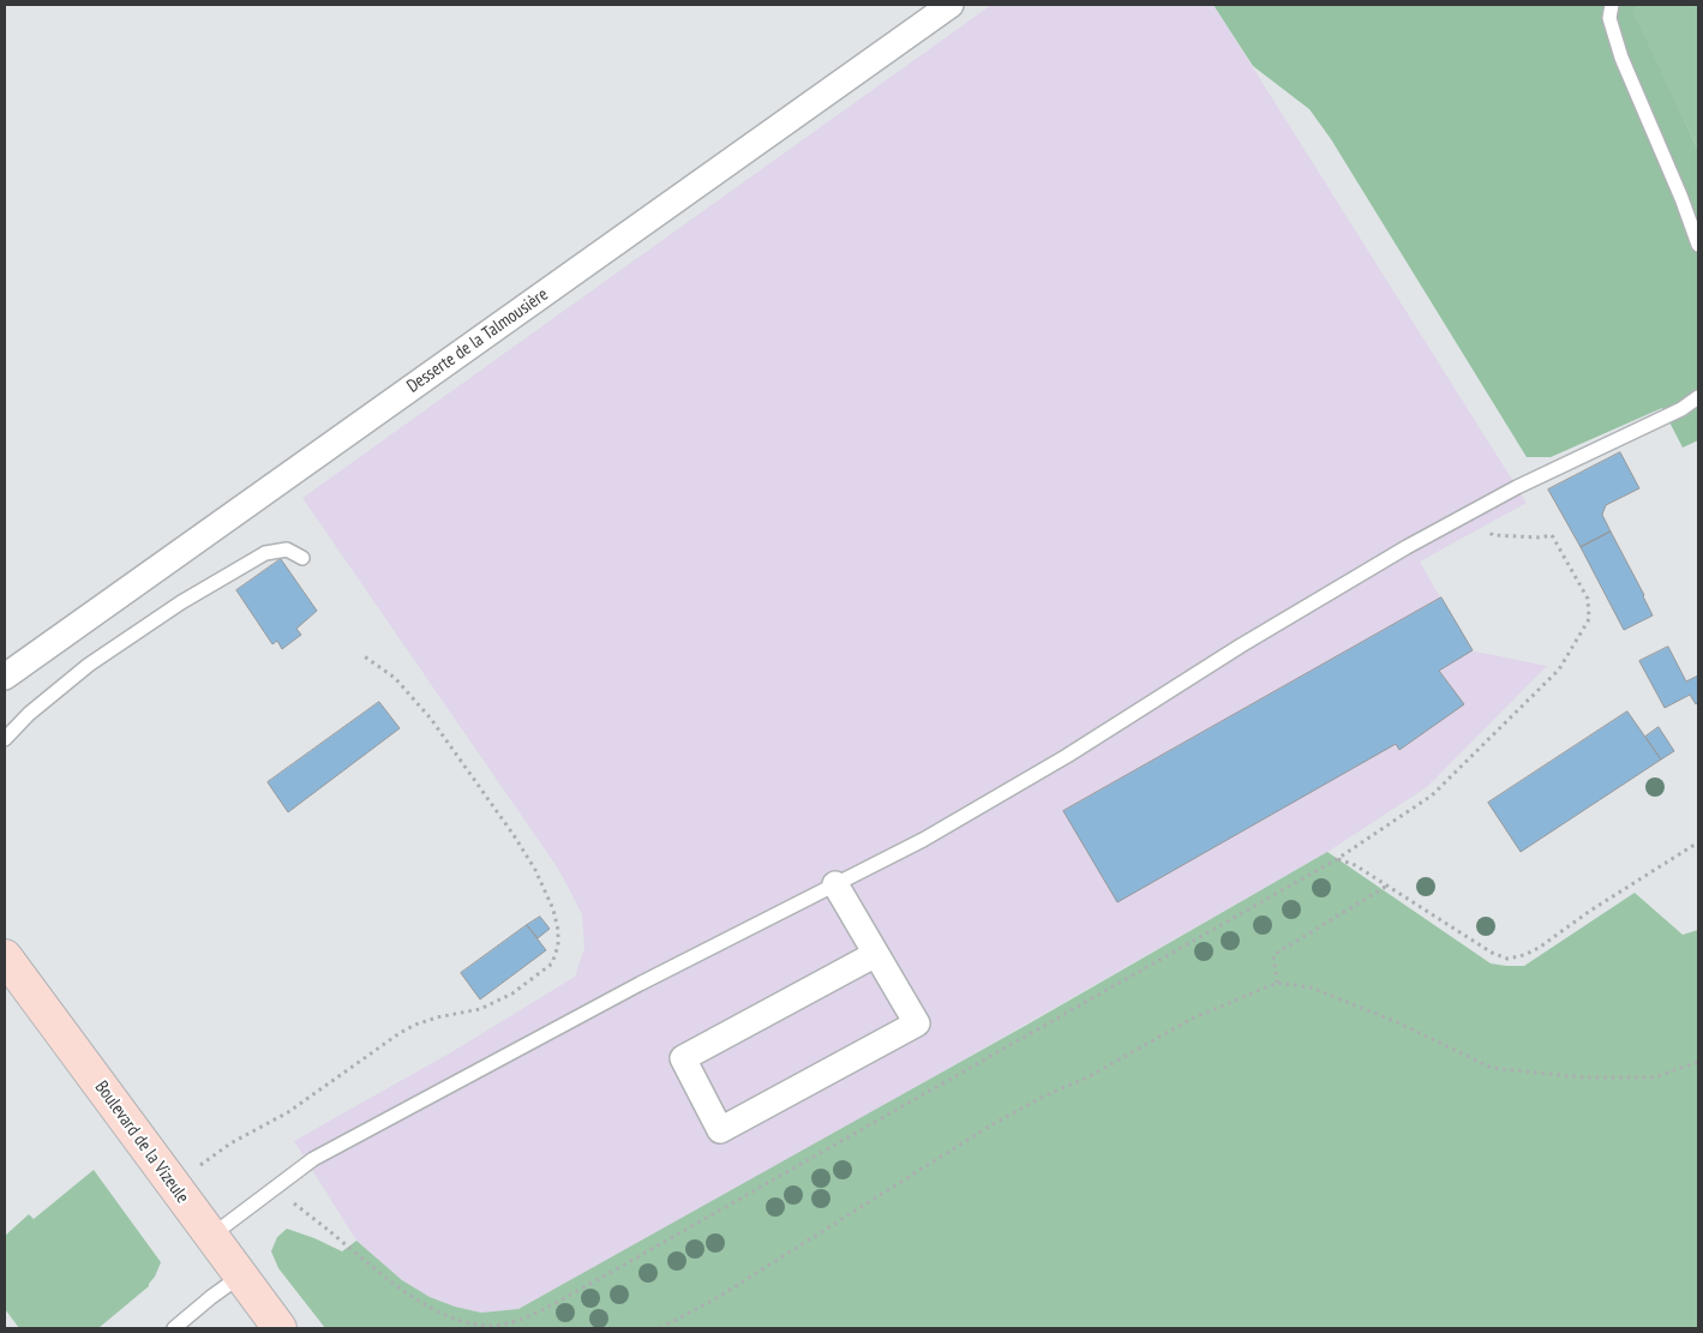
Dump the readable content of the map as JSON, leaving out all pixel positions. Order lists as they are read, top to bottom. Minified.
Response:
{"streets":{"main road":["Boulevard de la Vizeule"],"street":["Desserte de la Talmousière"]}}
